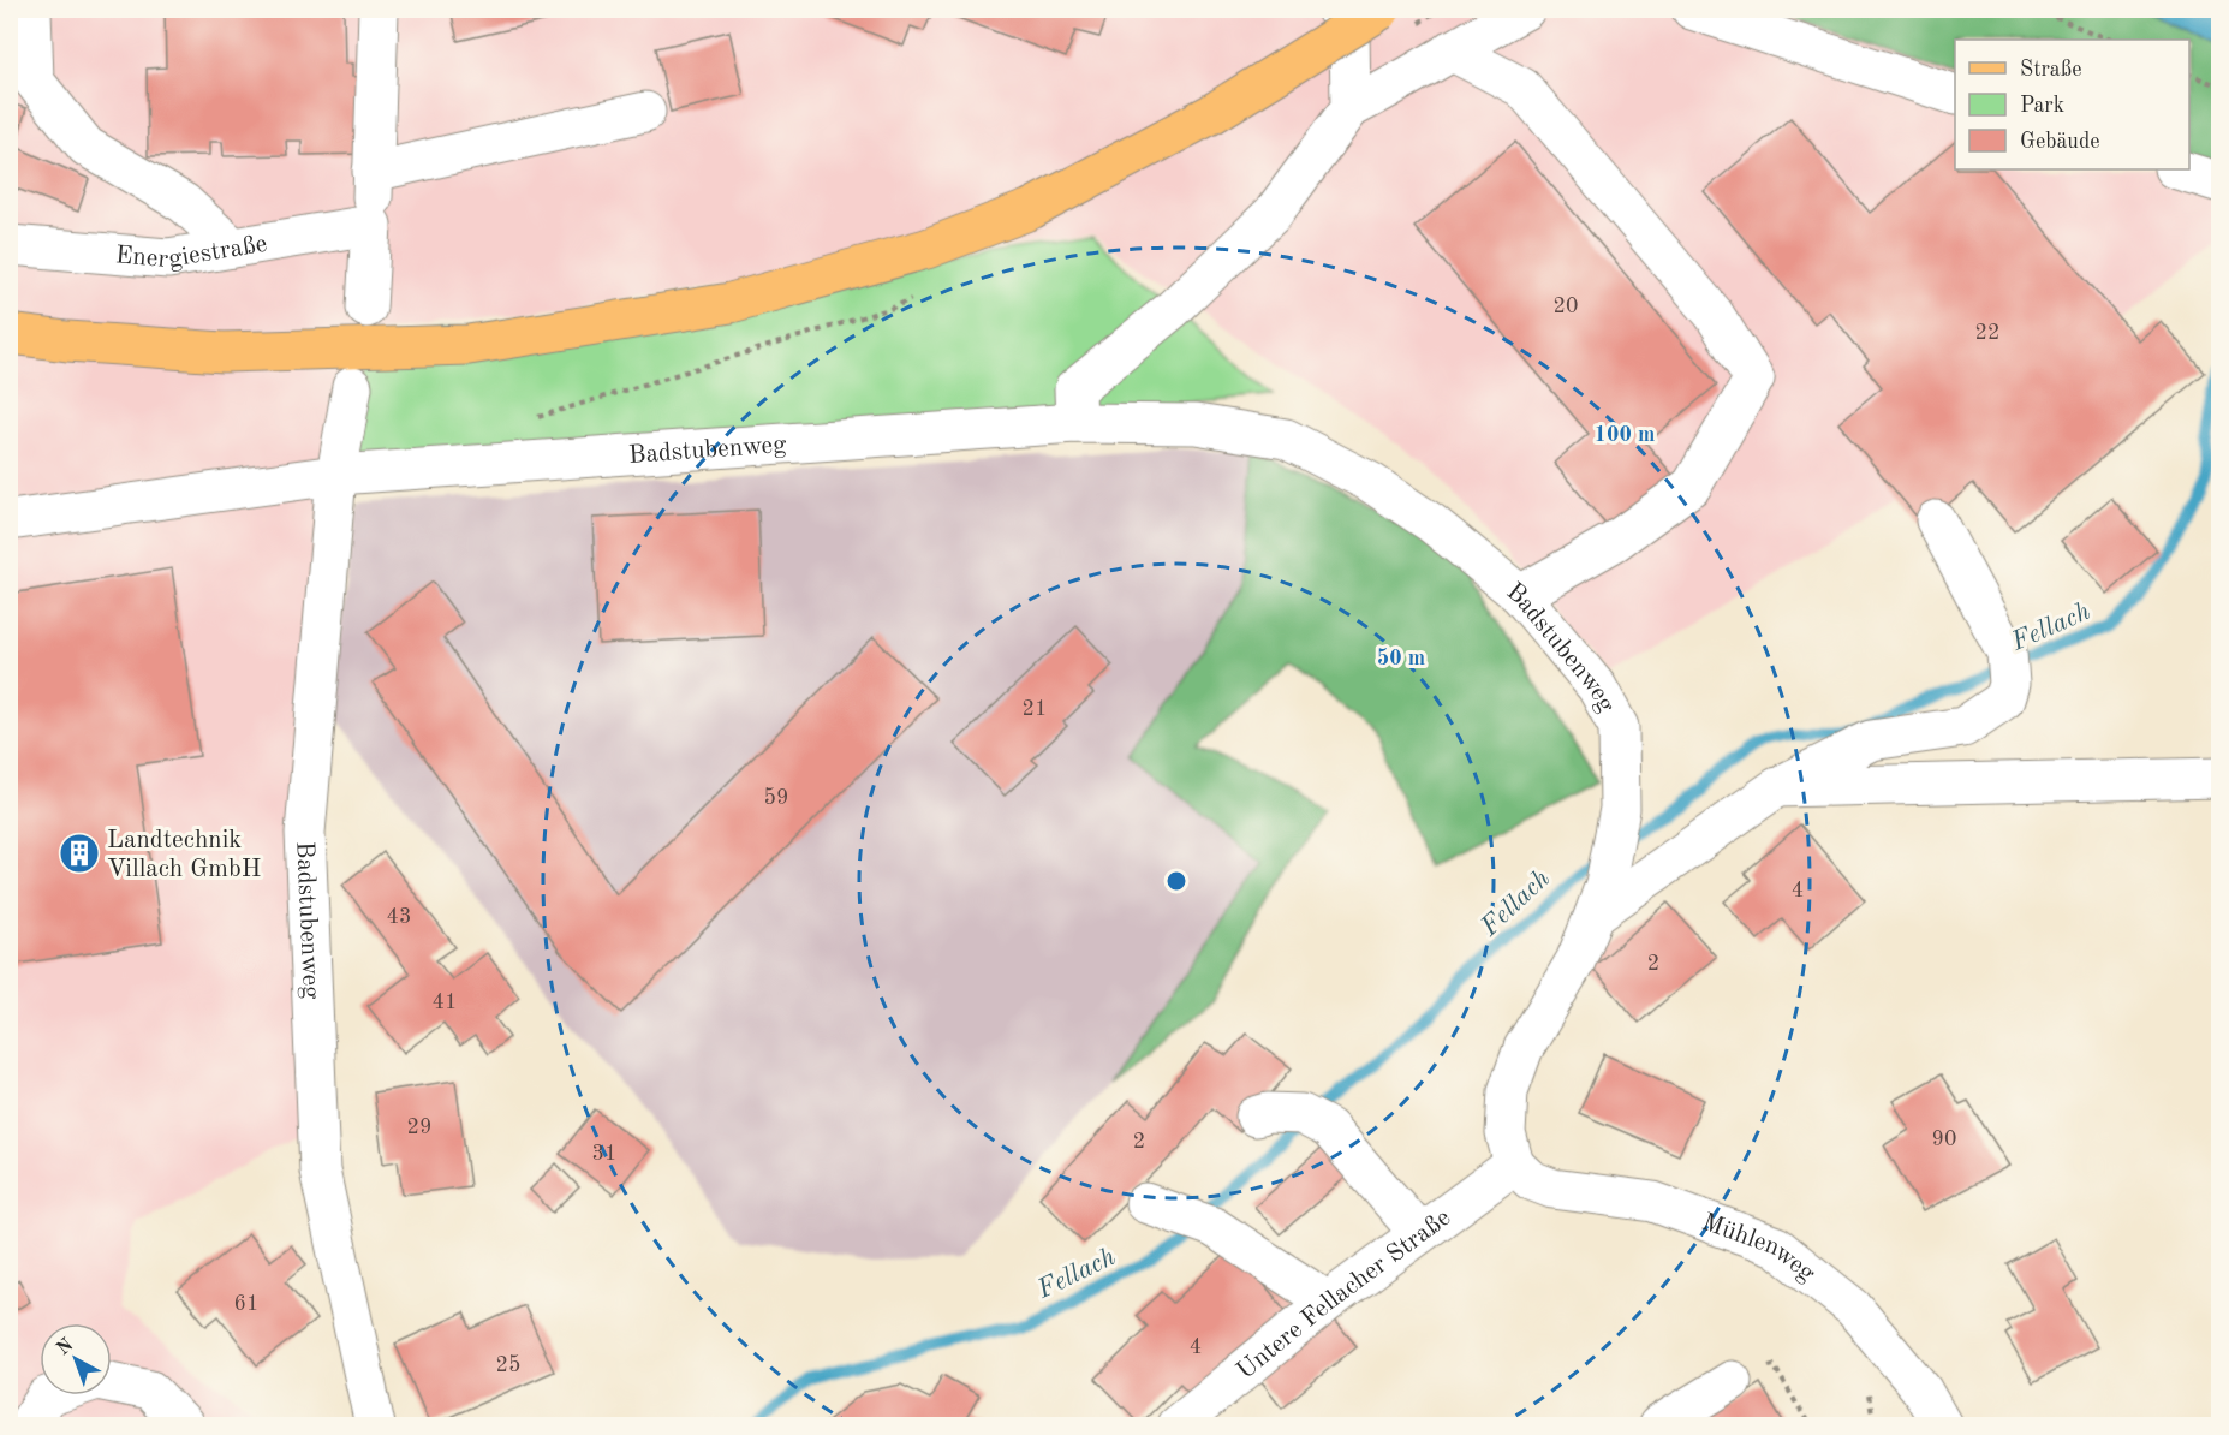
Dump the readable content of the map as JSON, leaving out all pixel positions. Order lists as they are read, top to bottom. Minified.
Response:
{"streets":{"street":["Energiestraße","Badstubenweg","Mühlenweg","Untere Fellacher Straße"]},"crossings":[["Badstubenweg","Mühlenweg"],["Badstubenweg","Untere Fellacher Straße"],["Mühlenweg","Untere Fellacher Straße"]],"water":["Fellach"],"places":{"building":["Landtechnik Villach GmbH"]},"house_numbers":["20","22","21","59","4","43","2","41","29","90","2","31","61","4","25"],"legend":["Straße","Park","Gebäude"],"north":"top left","rings":["100 m","50 m"]}
